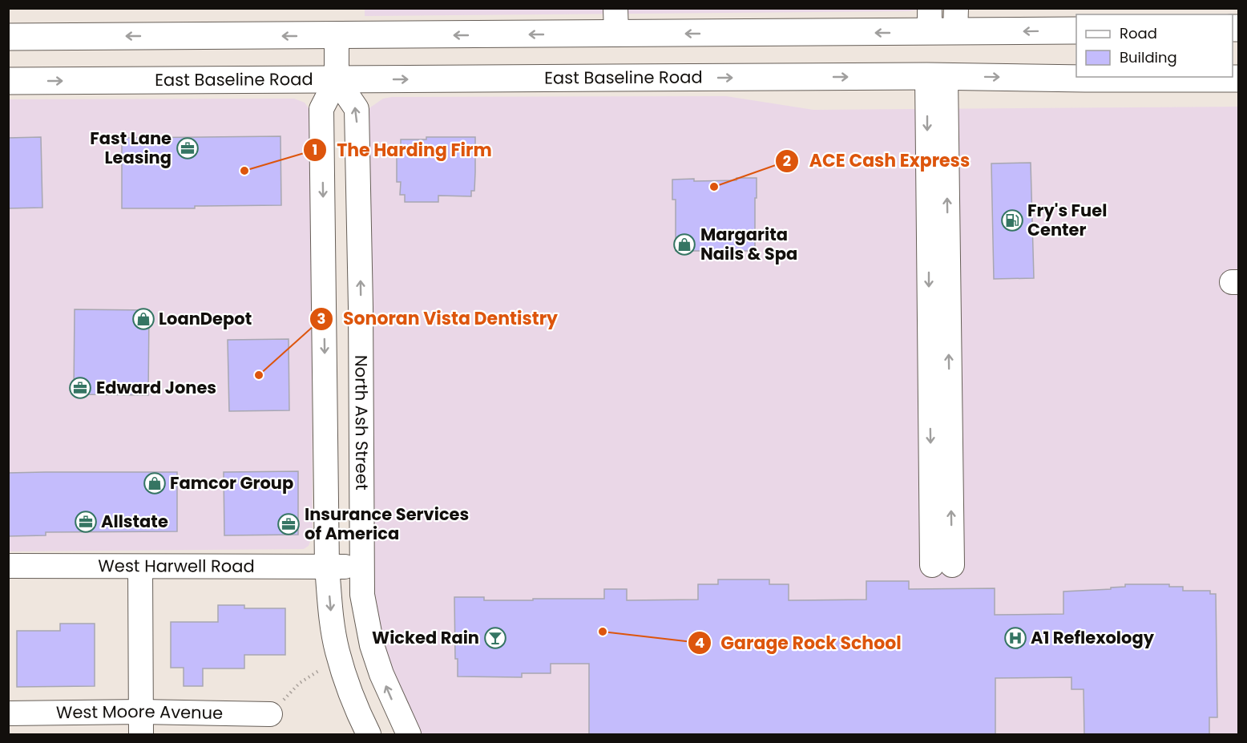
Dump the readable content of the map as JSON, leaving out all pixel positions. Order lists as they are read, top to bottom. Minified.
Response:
{"streets":{"main road":["East Baseline Road"],"street":["North Ash Street","West Harwell Road","West Moore Avenue"]},"crossings":[["East Baseline Road","North Ash Street"]],"places":{"office":["Fast Lane Leasing","Edward Jones","Allstate","Insurance Services of America"],"other":["The Harding Firm","ACE Cash Express","Sonoran Vista Dentistry","Garage Rock School"],"fuel station":["Fry's Fuel Center"],"shop":["Margarita Nails & Spa","LoanDepot","Famcor Group"],"bar":["Wicked Rain"],"hospital":["A1 Reflexology"]},"legend":["Road","Building"]}
